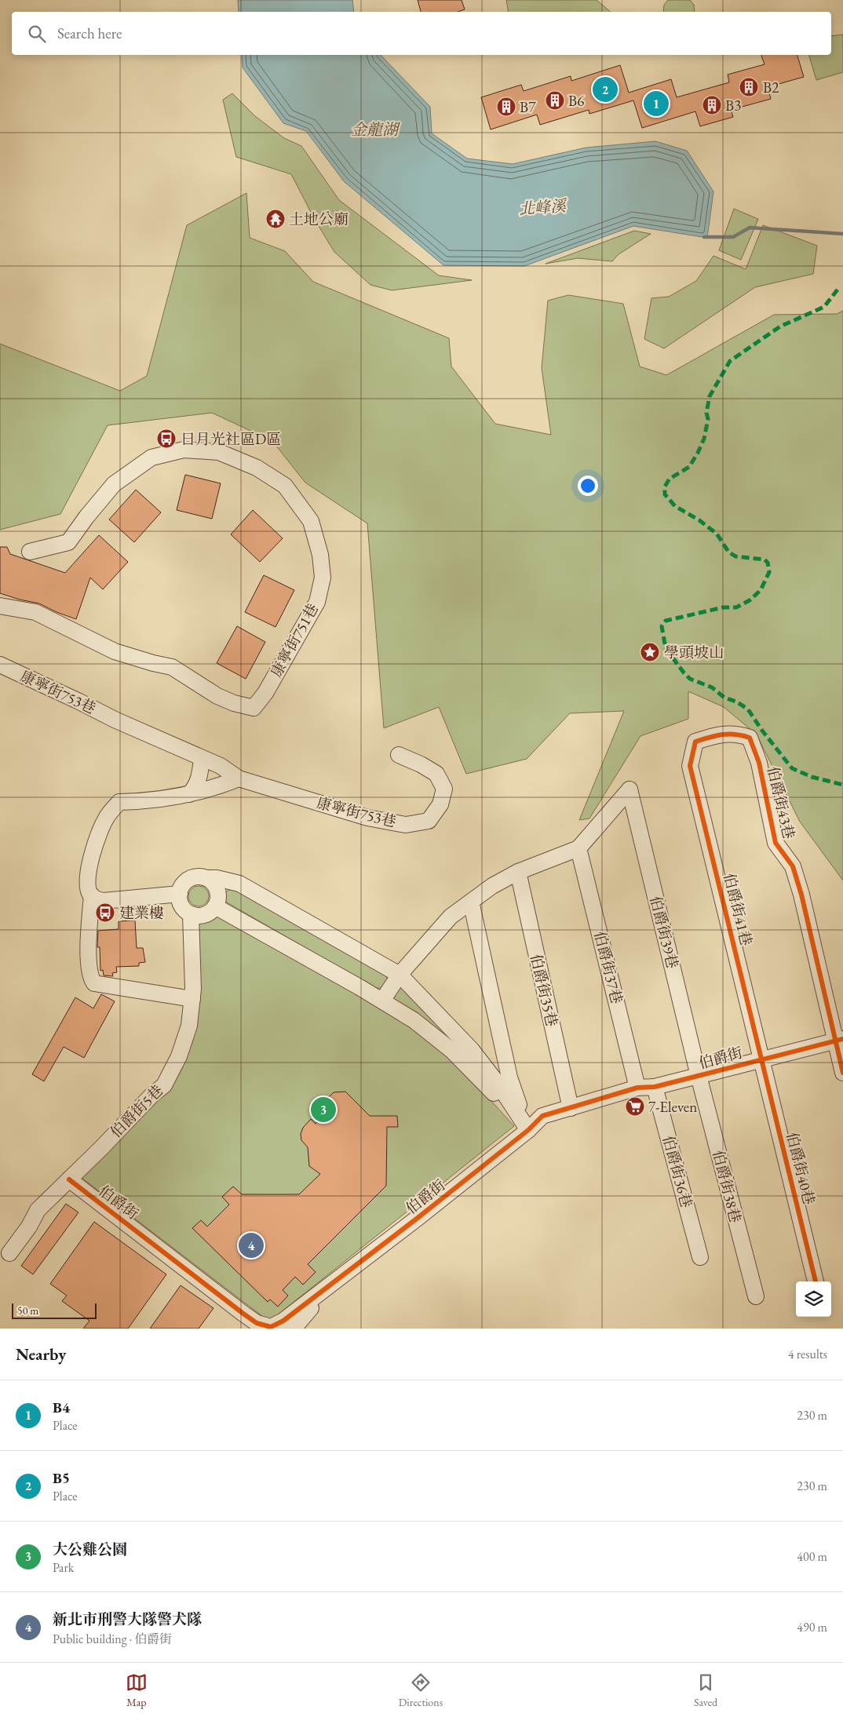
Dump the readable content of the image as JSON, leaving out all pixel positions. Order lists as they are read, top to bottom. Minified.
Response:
{"streets":{"street":["康寧街751巷","康寧街753巷","伯爵街43巷","伯爵街41巷","伯爵街39巷","伯爵街37巷","伯爵街35巷","伯爵街","伯爵街5巷","伯爵街40巷","伯爵街36巷","伯爵街38巷"]},"crossings":[["伯爵街43巷","伯爵街41巷"],["伯爵街43巷","伯爵街"],["伯爵街41巷","伯爵街"],["伯爵街41巷","伯爵街40巷"],["伯爵街39巷","伯爵街37巷"],["伯爵街39巷","伯爵街"],["伯爵街39巷","伯爵街38巷"],["伯爵街37巷","伯爵街"],["伯爵街35巷","伯爵街"],["伯爵街","伯爵街5巷"],["伯爵街","伯爵街40巷"],["伯爵街","伯爵街36巷"],["伯爵街","伯爵街38巷"]],"water":["金龍湖","北峰溪"],"places":{"building":["B2","B6","B3","B7"],"temple":["土地公廟"],"bus stop":["日月光社區D區","建業樓"],"place":["學頭坡山"],"supermarket":["7-Eleven"]},"scale_bar":"50 m","page":{"search":"Search here","pins":["2","1","3","4"],"scale":"50 m","heading":["Nearby","4 results"],"list":[{"mark":"1","name":"B4","note":"Place","value":"230 m"},{"mark":"2","name":"B5","note":"Place","value":"230 m"},{"mark":"3","name":"大公雞公園","note":"Park","value":"400 m"},{"mark":"4","name":"新北市刑警大隊警犬隊","note":"Public building · 伯爵街","value":"490 m"}],"nav":["Map","Directions","Saved"]}}
